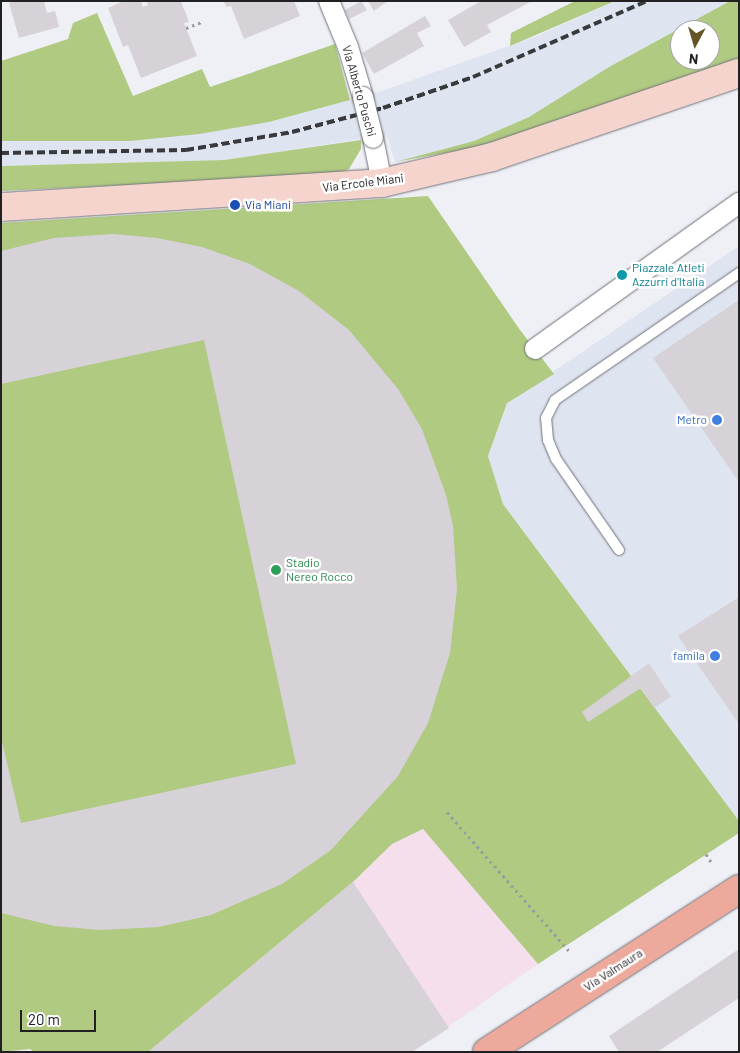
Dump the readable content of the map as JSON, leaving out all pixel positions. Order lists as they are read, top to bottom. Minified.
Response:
{"streets":{"main road":["Via Valmaura"],"street":["Via Alberto Puschi","Via Ercole Miani"]},"crossings":[["Via Alberto Puschi","Via Ercole Miani"]],"places":["Via Miani","Piazzale Atleti Azzurri d'Italia","Metro","Stadio Nereo Rocco","famila"],"scale_bar":"20 m","north":"bottom"}
